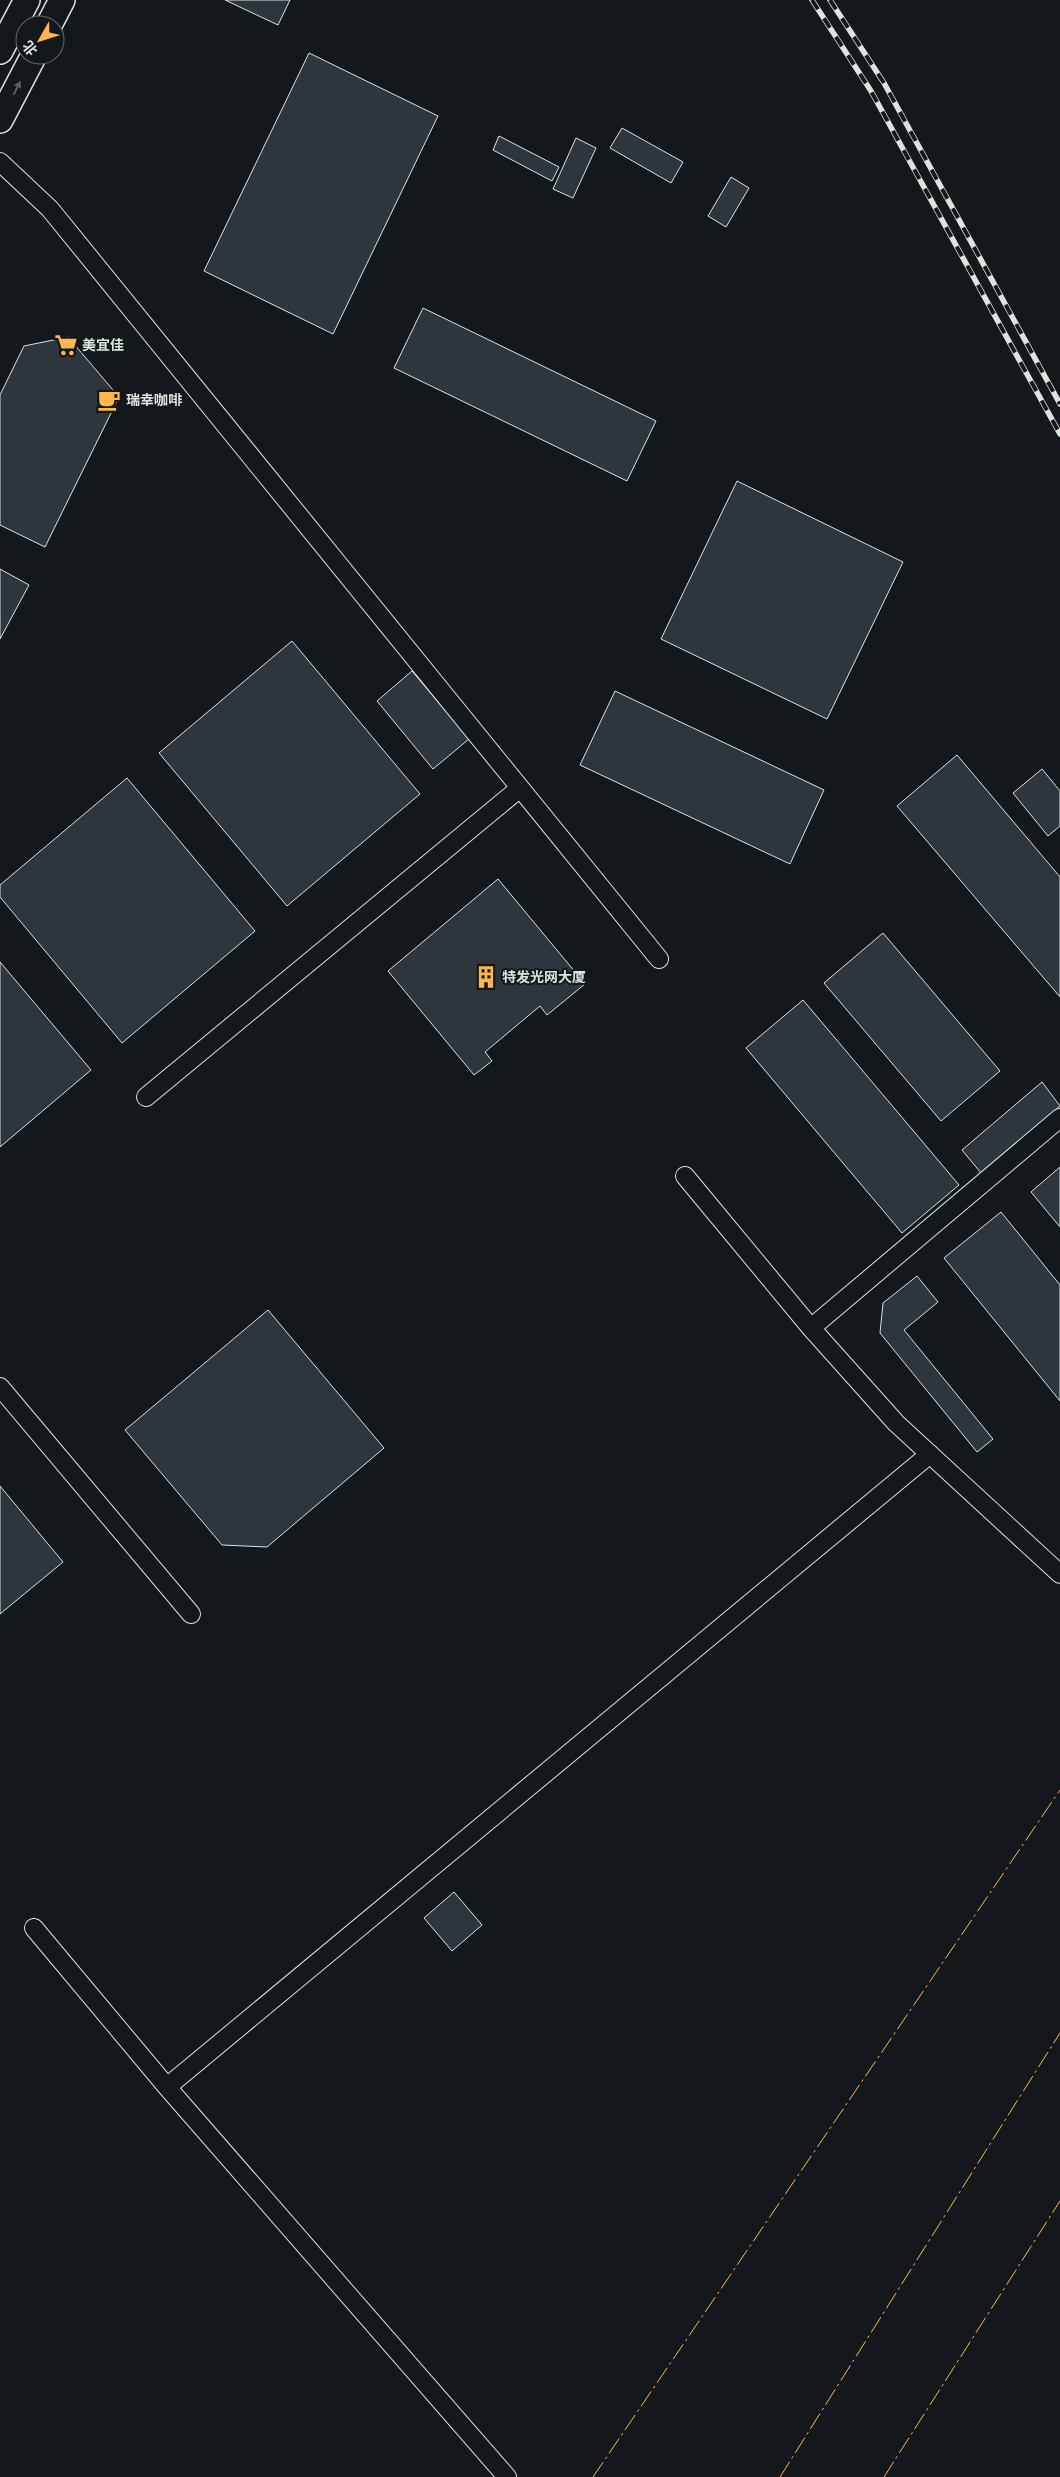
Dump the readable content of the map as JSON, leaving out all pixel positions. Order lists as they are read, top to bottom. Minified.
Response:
{"places":{"supermarket":["美宜佳"],"cafe":["瑞幸咖啡"],"building":["特发光网大厦"]},"north":"bottom left"}
